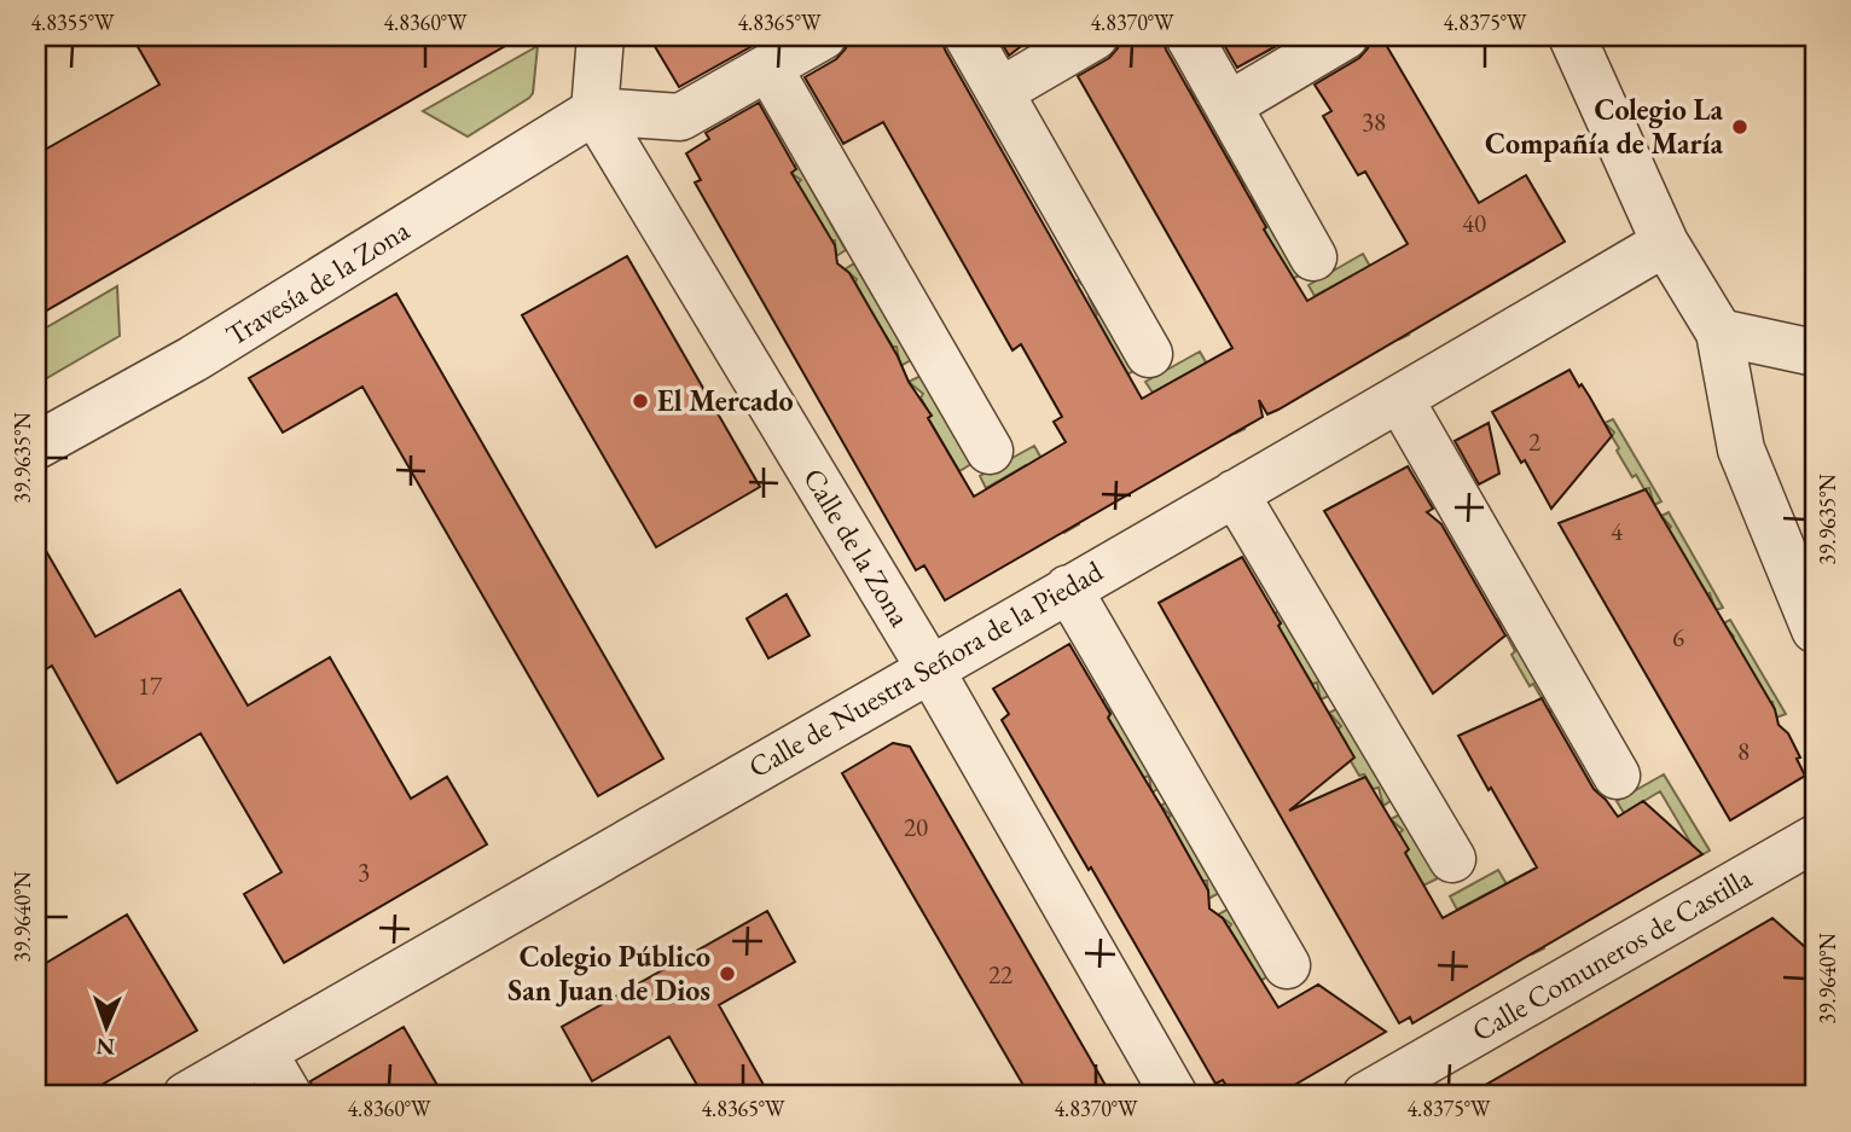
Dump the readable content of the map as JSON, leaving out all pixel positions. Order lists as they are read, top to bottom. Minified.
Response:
{"streets":{"street":["Travesía de la Zona","Calle de la Zona","Calle de Nuestra Señora de la Piedad","Calle Comuneros de Castilla"]},"crossings":[["Travesía de la Zona","Calle de la Zona"],["Calle de la Zona","Calle de Nuestra Señora de la Piedad"]],"places":["Colegio La Compañía de María","El Mercado","Colegio Público San Juan de Dios"],"house_numbers":["38","40","2","4","6","17","8","20","3","22"],"north":"bottom","coordinates":["4.8355°W","4.8360°W","4.8365°W","4.8370°W","4.8375°W","39.9635°N","39.9640°N"]}
